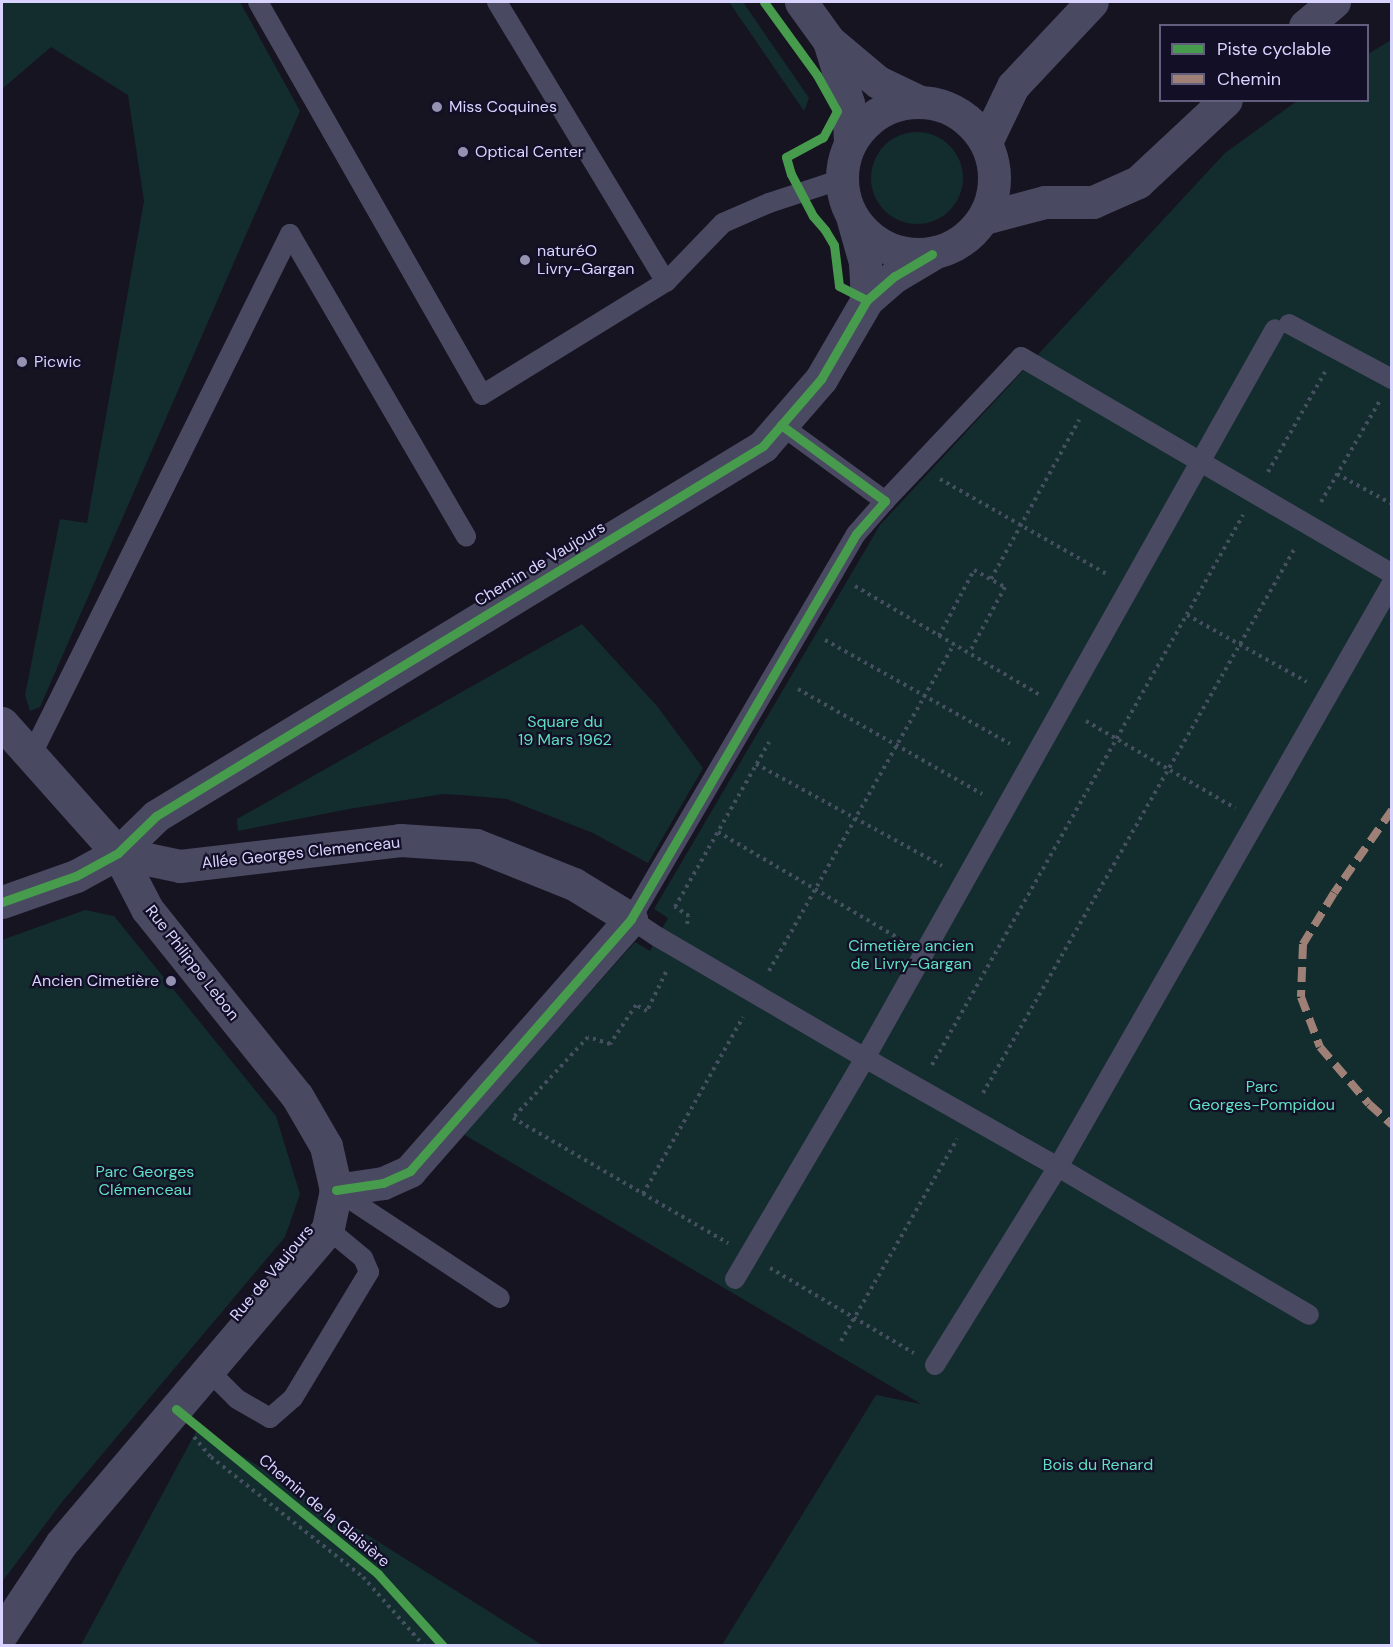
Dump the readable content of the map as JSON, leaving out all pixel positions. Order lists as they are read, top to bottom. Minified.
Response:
{"streets":{"street":["Chemin de Vaujours","Allée Georges Clemenceau","Rue Philippe Lebon","Rue de Vaujours"],"cycle path":["Chemin de la Glaisière"]},"crossings":[["Chemin de Vaujours","Allée Georges Clemenceau"],["Chemin de Vaujours","Rue Philippe Lebon"],["Allée Georges Clemenceau","Rue Philippe Lebon"],["Rue Philippe Lebon","Rue de Vaujours"],["Rue de Vaujours","Chemin de la Glaisière"]],"parks":["Square du 19 Mars 1962","Cimetière ancien de Livry-Gargan","Parc Georges-Pompidou","Parc Georges Clémenceau","Bois du Renard"],"places":["Miss Coquines","Optical Center","naturéO Livry-Gargan","Picwic","Ancien Cimetière"],"legend":["Piste cyclable","Chemin"]}
